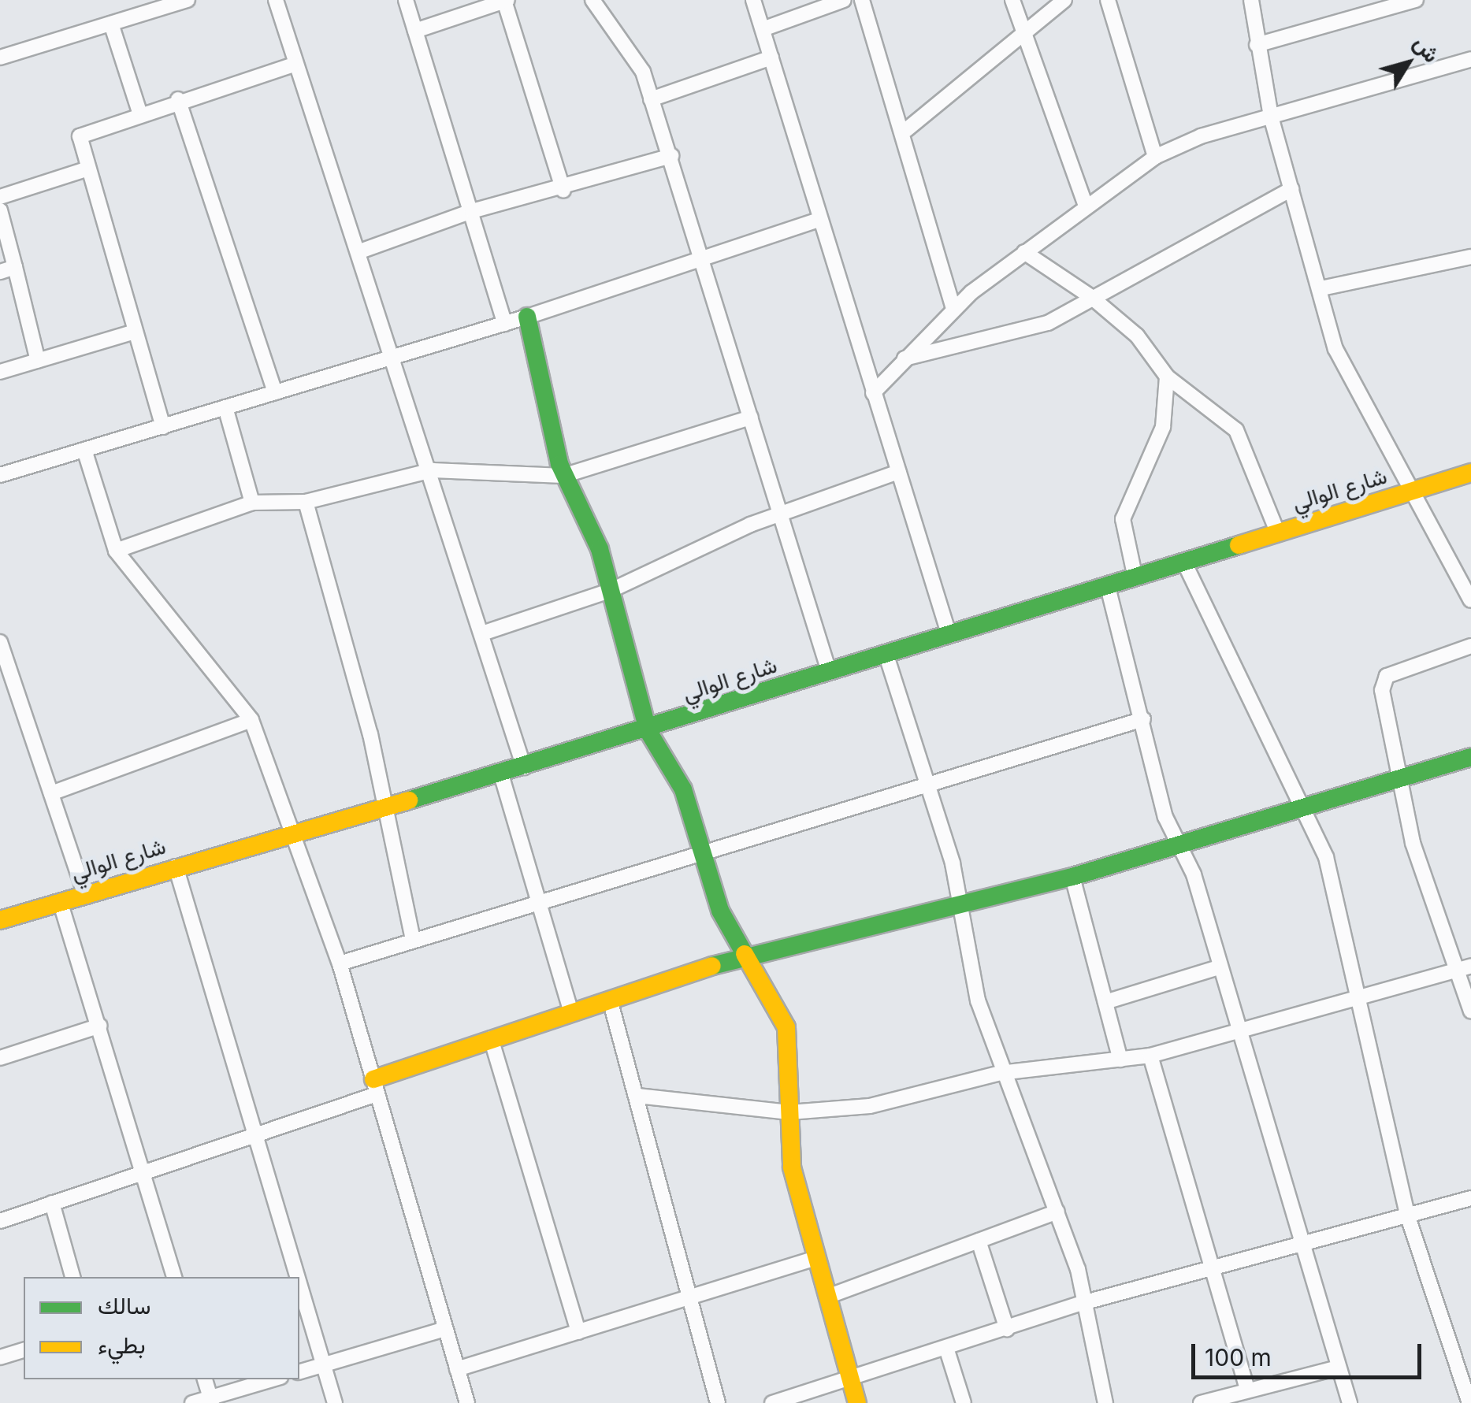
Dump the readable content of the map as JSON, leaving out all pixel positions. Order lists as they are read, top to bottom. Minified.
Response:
{"streets":{"street":["شارع الوالي"]},"legend":["سالك","بطيء"],"scale_bar":"100 m","north":"top right"}
